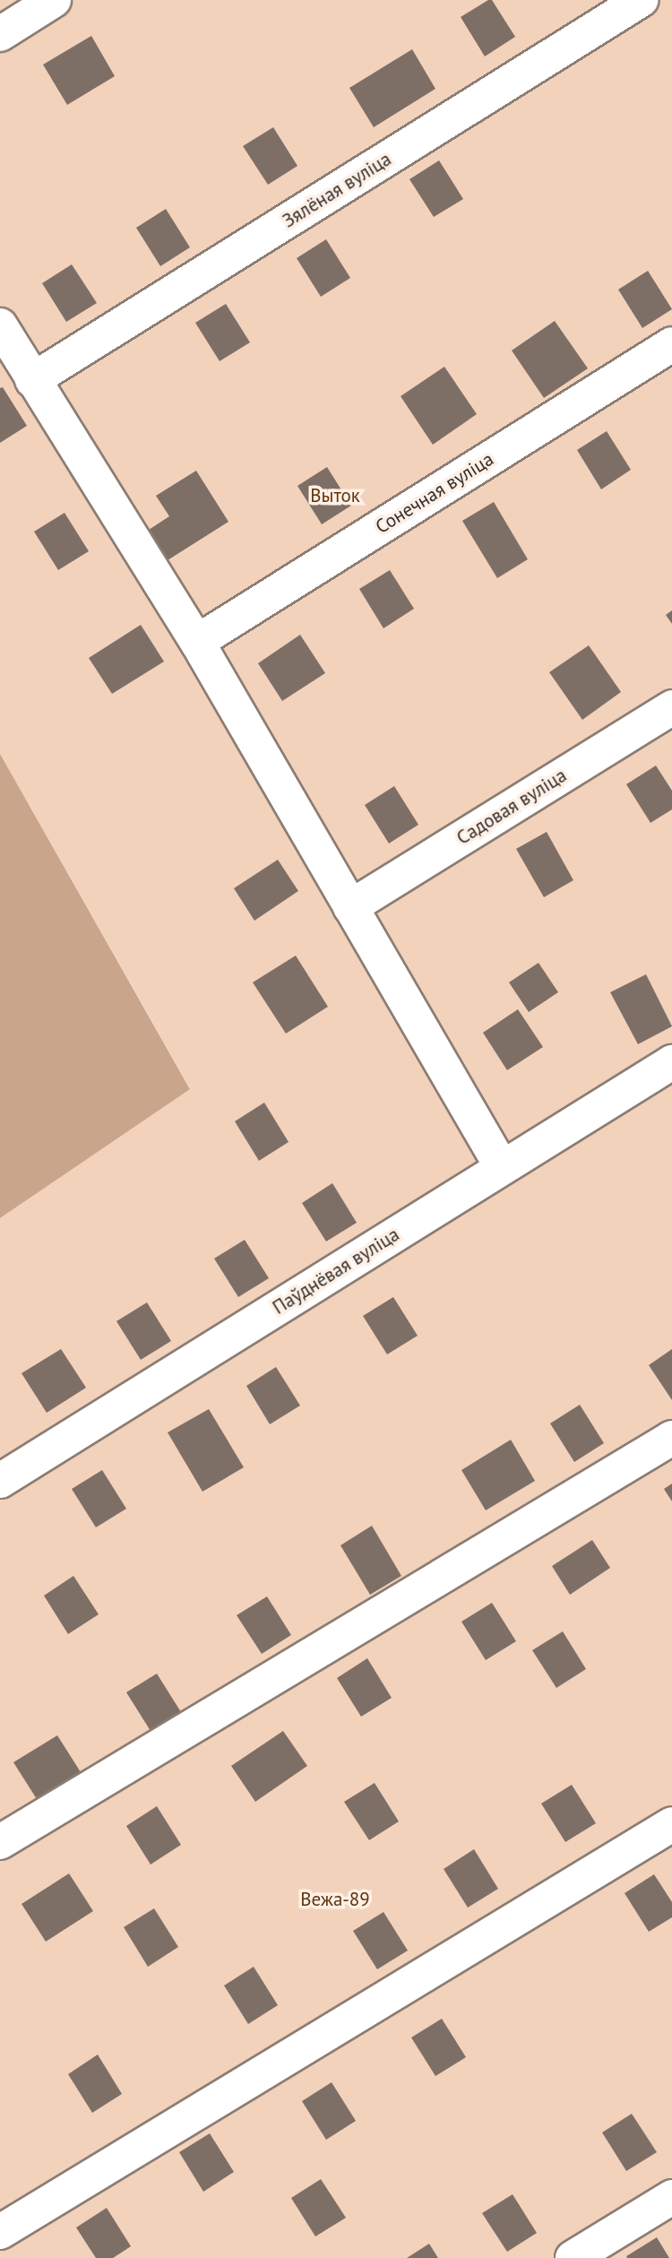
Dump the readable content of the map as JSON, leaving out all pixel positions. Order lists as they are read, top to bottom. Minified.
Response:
{"streets":{"street":["Зялёная вуліца","Сонечная вуліца","Садовая вуліца","Паўднёвая вуліца"]},"parks":["Выток","Вежа-89"]}
